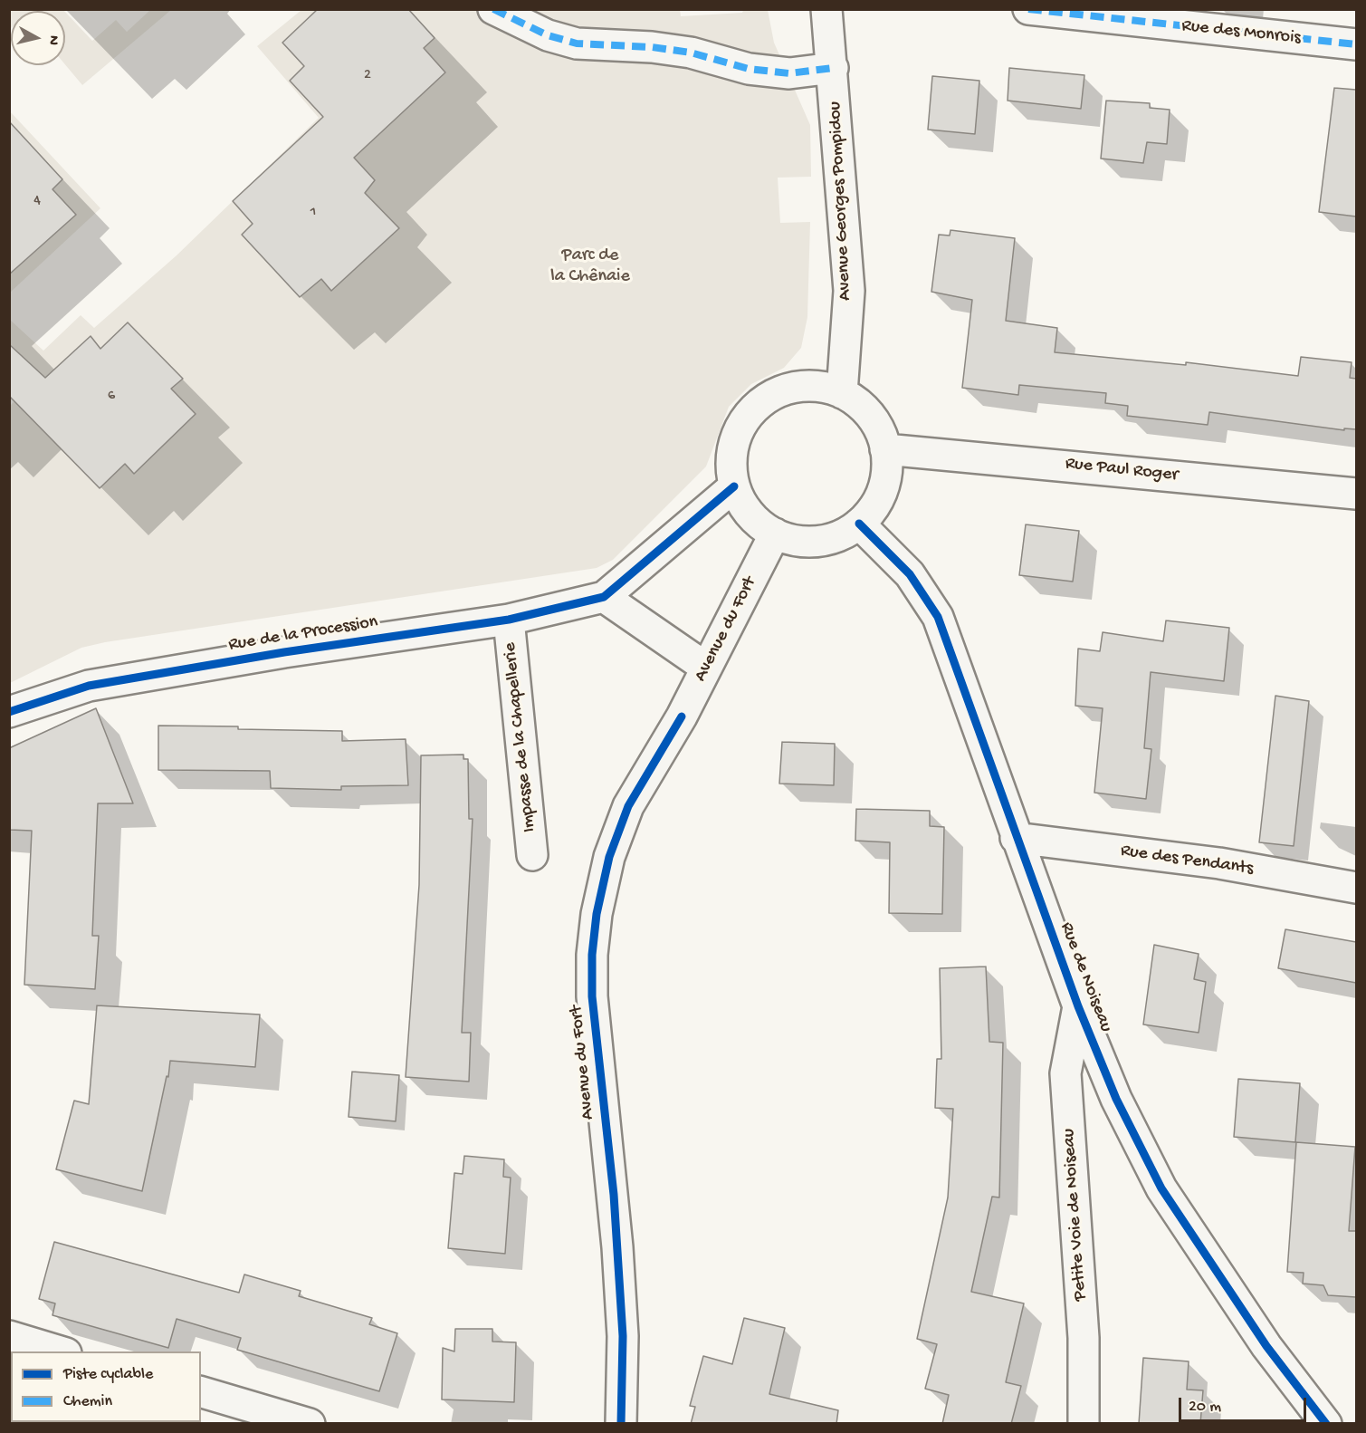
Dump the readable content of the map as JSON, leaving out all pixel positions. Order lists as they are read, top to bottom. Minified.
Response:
{"streets":{"street":["Rue des Monrois","Avenue Georges Pompidou","Rue Paul Roger","Avenue du Fort","Rue de la Procession","Impasse de la Chapellerie","Rue des Pendants","Rue de Noiseau","Petite Voie de Noiseau"]},"crossings":[["Avenue Georges Pompidou","Rue Paul Roger"],["Avenue Georges Pompidou","Avenue du Fort"],["Avenue Georges Pompidou","Rue de Noiseau"],["Rue Paul Roger","Avenue du Fort"],["Rue Paul Roger","Rue de Noiseau"],["Avenue du Fort","Rue de Noiseau"],["Rue de la Procession","Impasse de la Chapellerie"],["Rue des Pendants","Rue de Noiseau"],["Rue de Noiseau","Petite Voie de Noiseau"]],"parks":["Parc de la Chênaie"],"house_numbers":["2","4","1","6"],"legend":["Piste cyclable","Chemin"],"scale_bar":"20 m","north":"right"}
